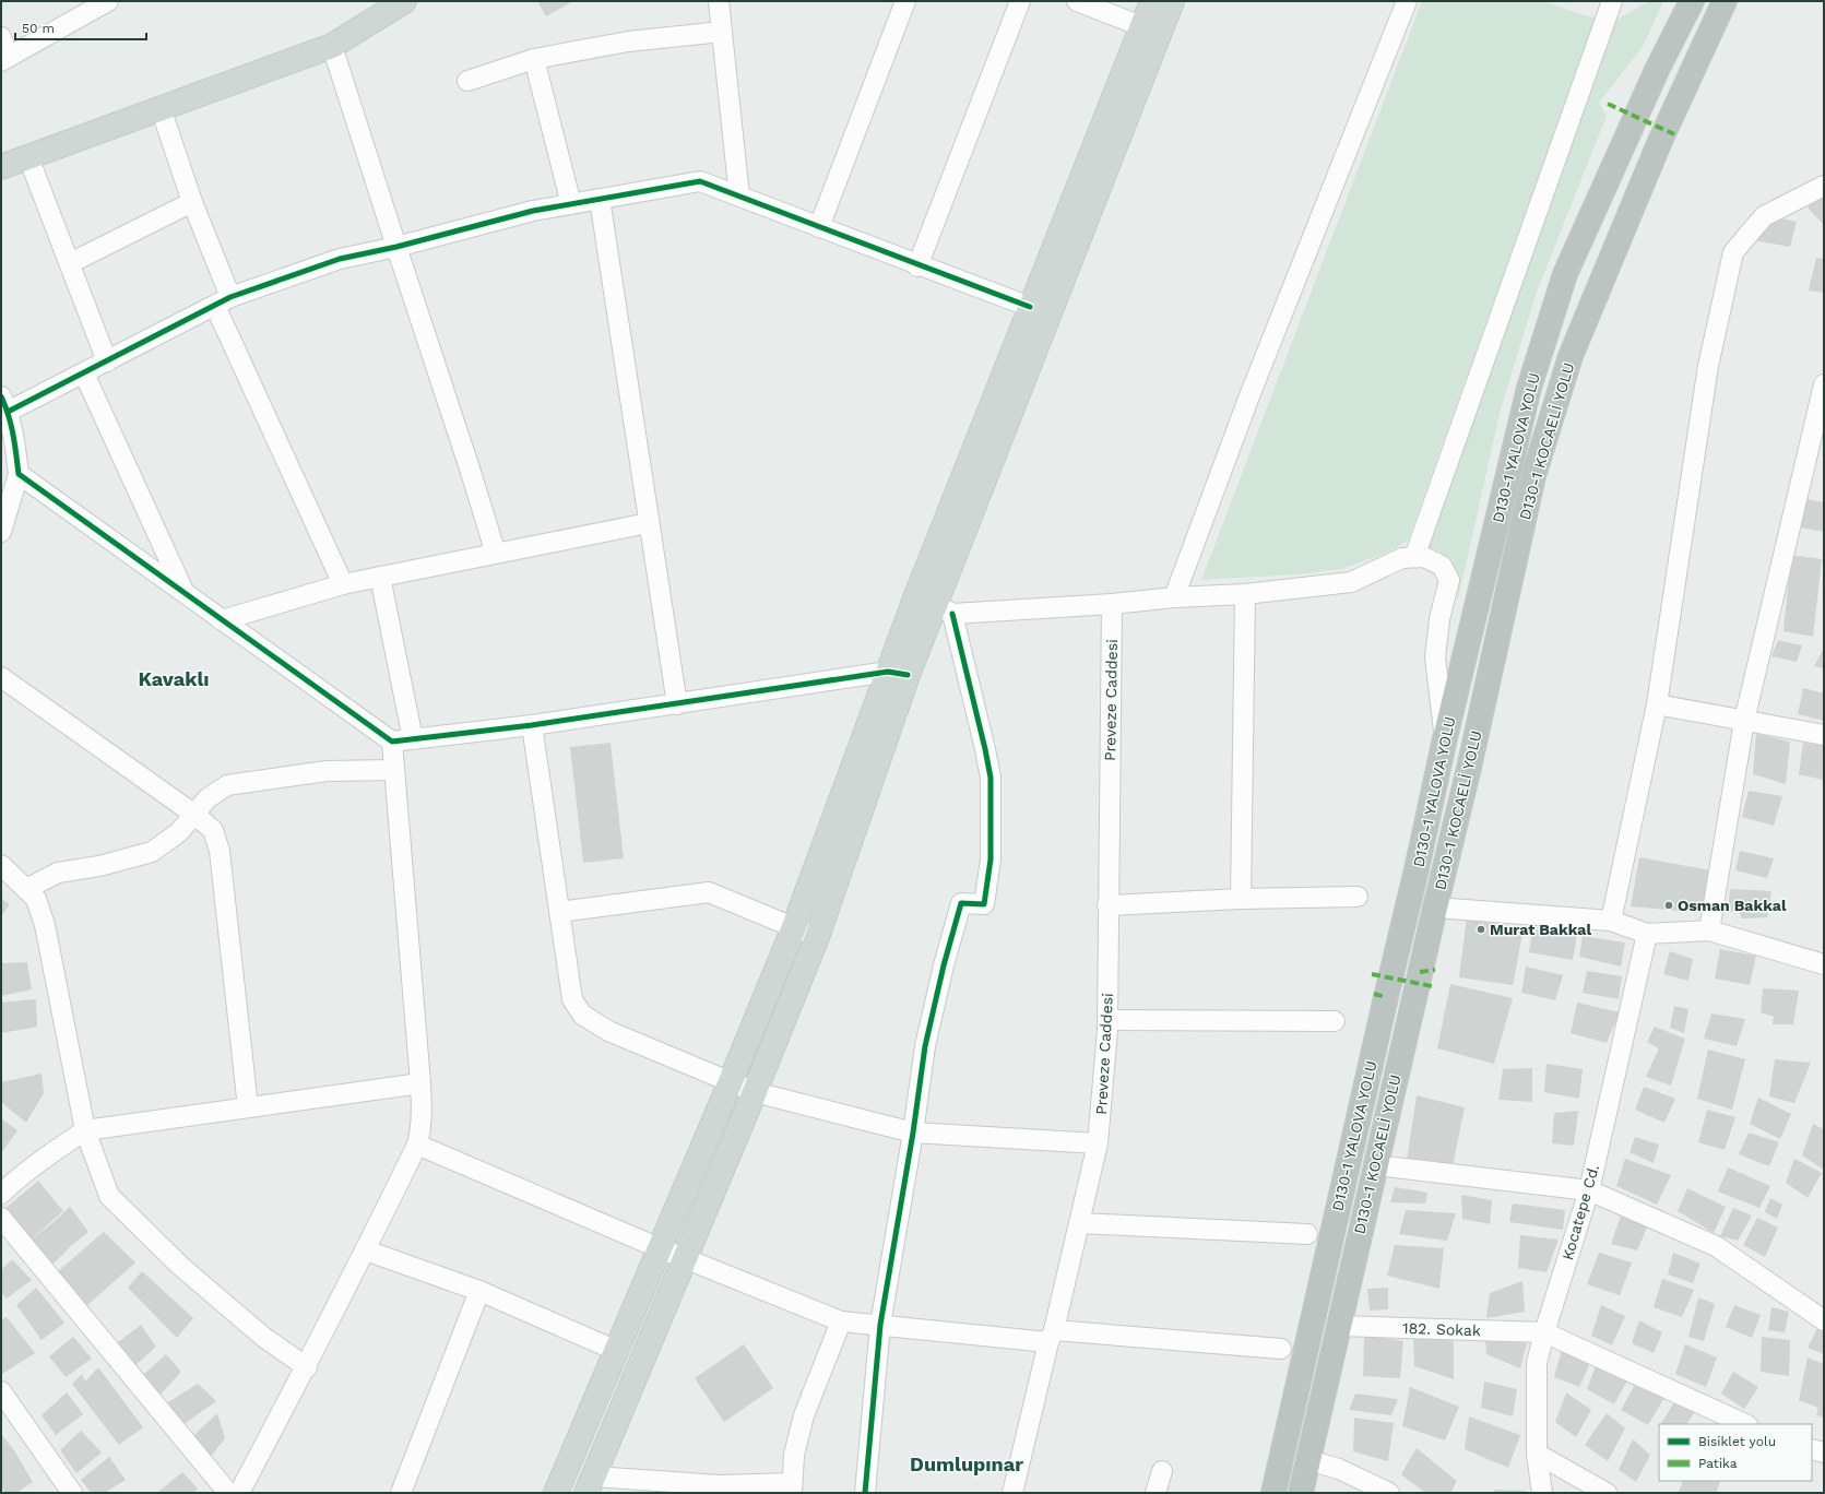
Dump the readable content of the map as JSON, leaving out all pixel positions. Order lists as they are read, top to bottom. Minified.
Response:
{"streets":{"highway":["D130-1 KOCAELİ YOLU","D130-1 YALOVA YOLU"],"street":["Preveze Caddesi","Kocatepe Cd.","182. Sokak"]},"crossings":[["D130-1 KOCAELİ YOLU","182. Sokak"],["Kocatepe Cd.","182. Sokak"]],"districts":["Kavaklı","Dumlupınar"],"places":["Osman Bakkal","Murat Bakkal"],"legend":["Bisiklet yolu","Patika"],"scale_bar":"50 m"}
